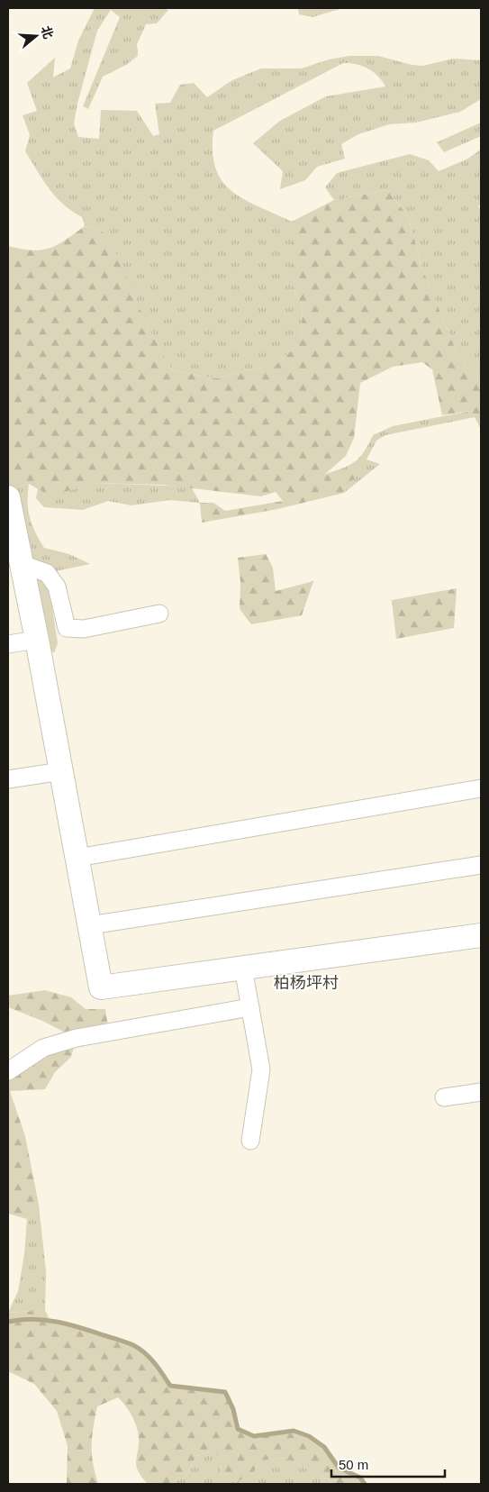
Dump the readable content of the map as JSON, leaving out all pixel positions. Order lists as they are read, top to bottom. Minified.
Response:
{"districts":["柏杨坪村"],"scale_bar":"50 m","north":"right"}
